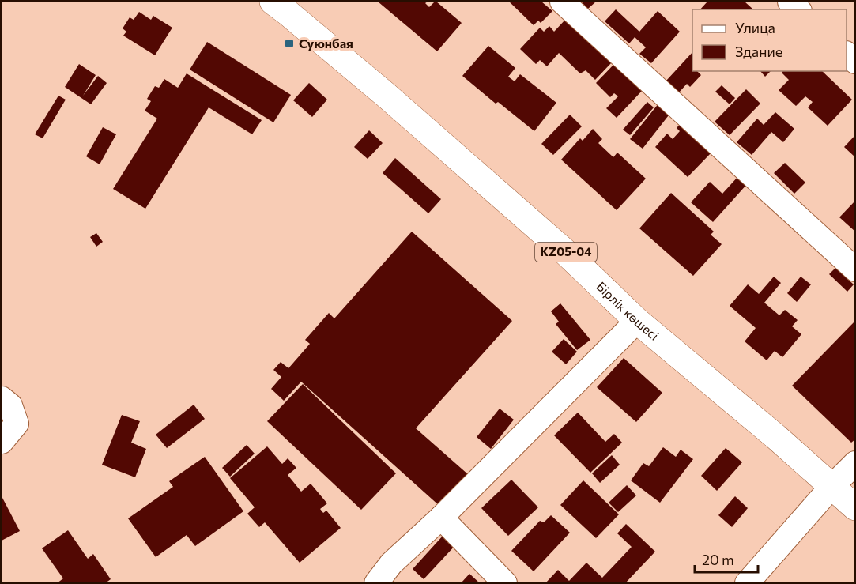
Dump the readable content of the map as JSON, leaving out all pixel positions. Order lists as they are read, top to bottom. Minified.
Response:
{"streets":{"main road":["KZ05-04","Бірлік көшесі"]},"places":{"transit":["Суюнбая"]},"legend":["Улица","Здание"],"scale_bar":"20 m"}
